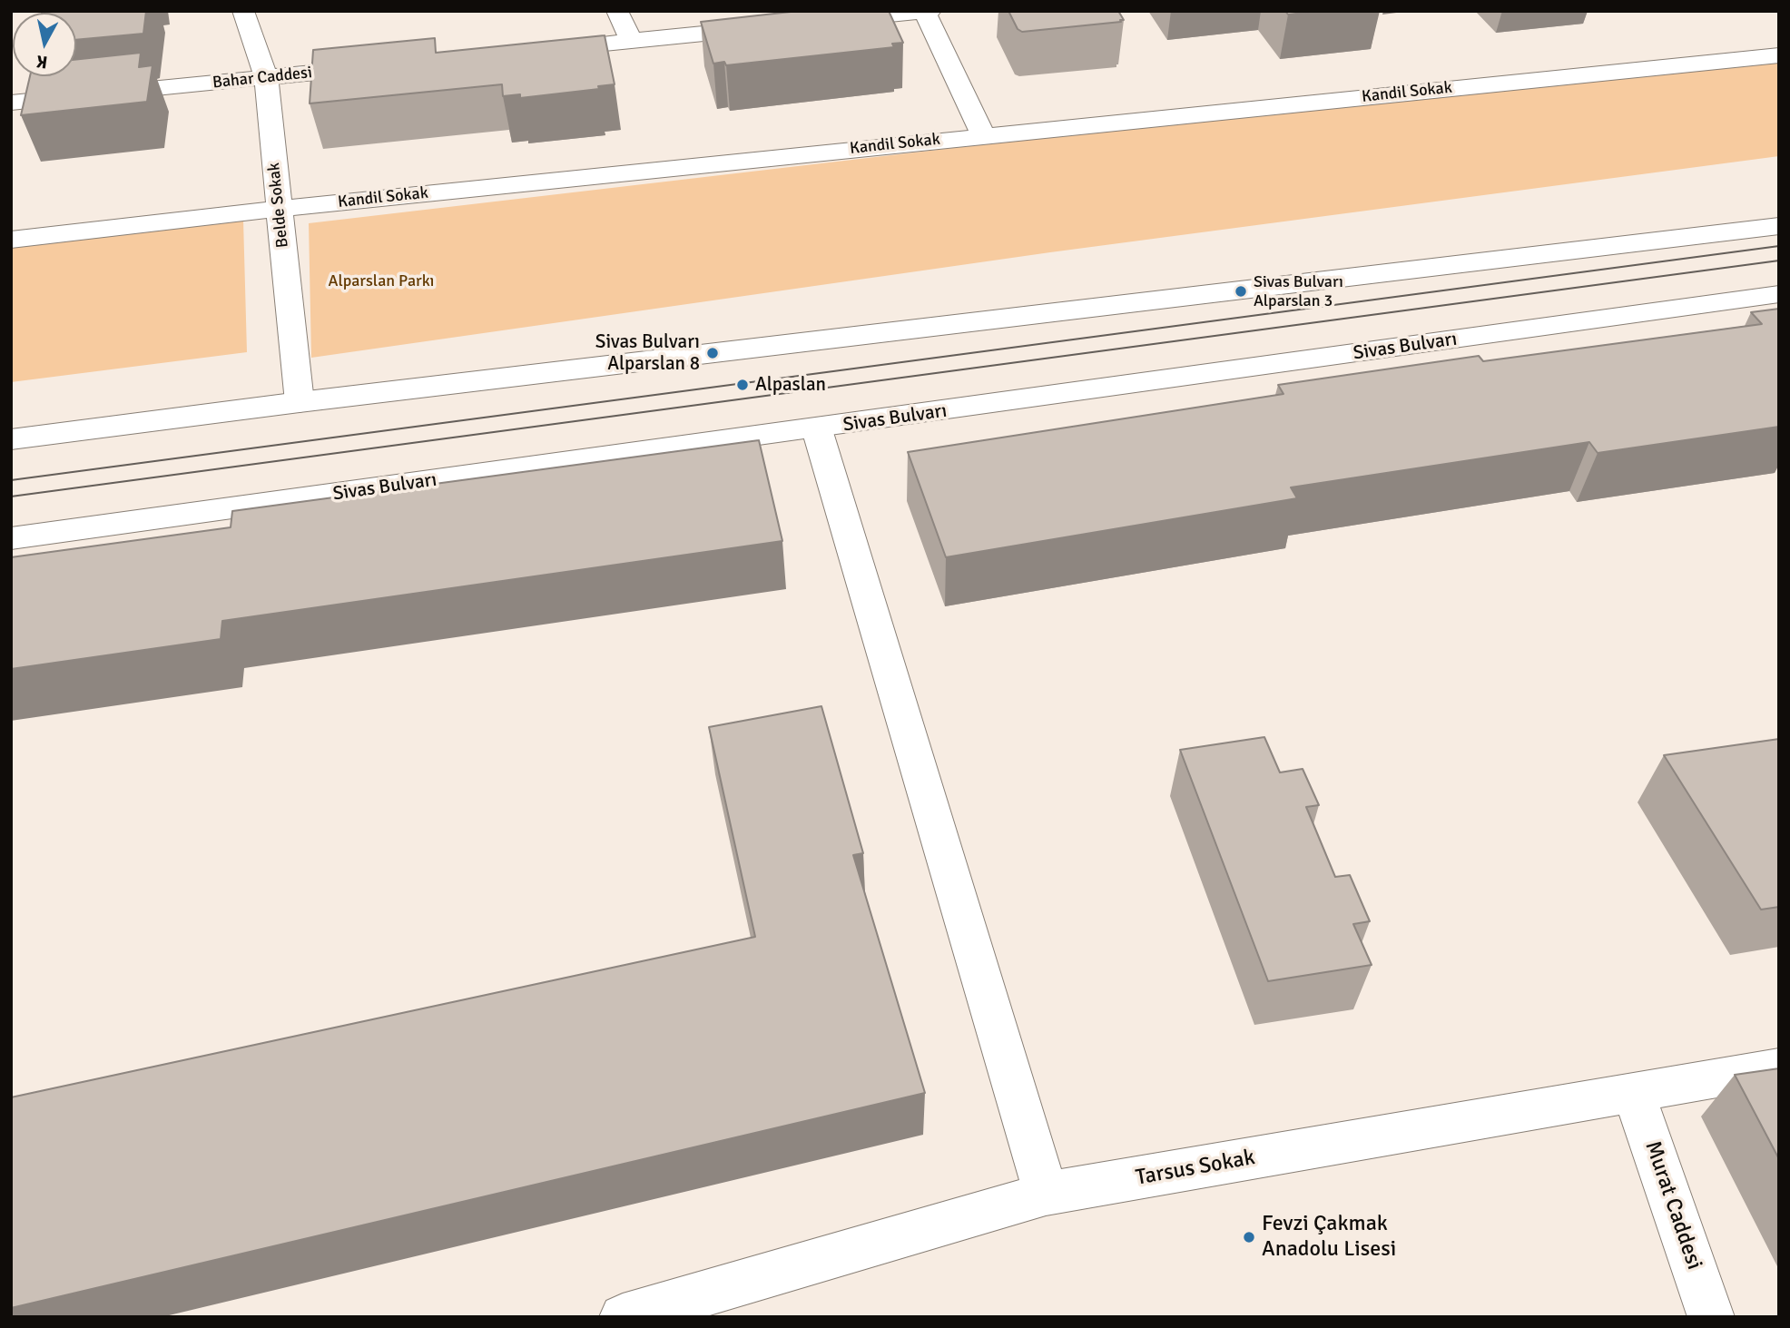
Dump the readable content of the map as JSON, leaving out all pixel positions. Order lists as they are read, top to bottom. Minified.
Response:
{"streets":{"main road":["Bahar Caddesi","Kandil Sokak","Belde Sokak","Sivas Bulvarı","Tarsus Sokak","Murat Caddesi"]},"crossings":[["Bahar Caddesi","Belde Sokak"],["Kandil Sokak","Belde Sokak"],["Tarsus Sokak","Murat Caddesi"]],"parks":["Alparslan Parkı"],"places":["Sivas Bulvarı Alparslan 3","Sivas Bulvarı Alparslan 8","Alpaslan","Fevzi Çakmak Anadolu Lisesi"],"north":"bottom"}
